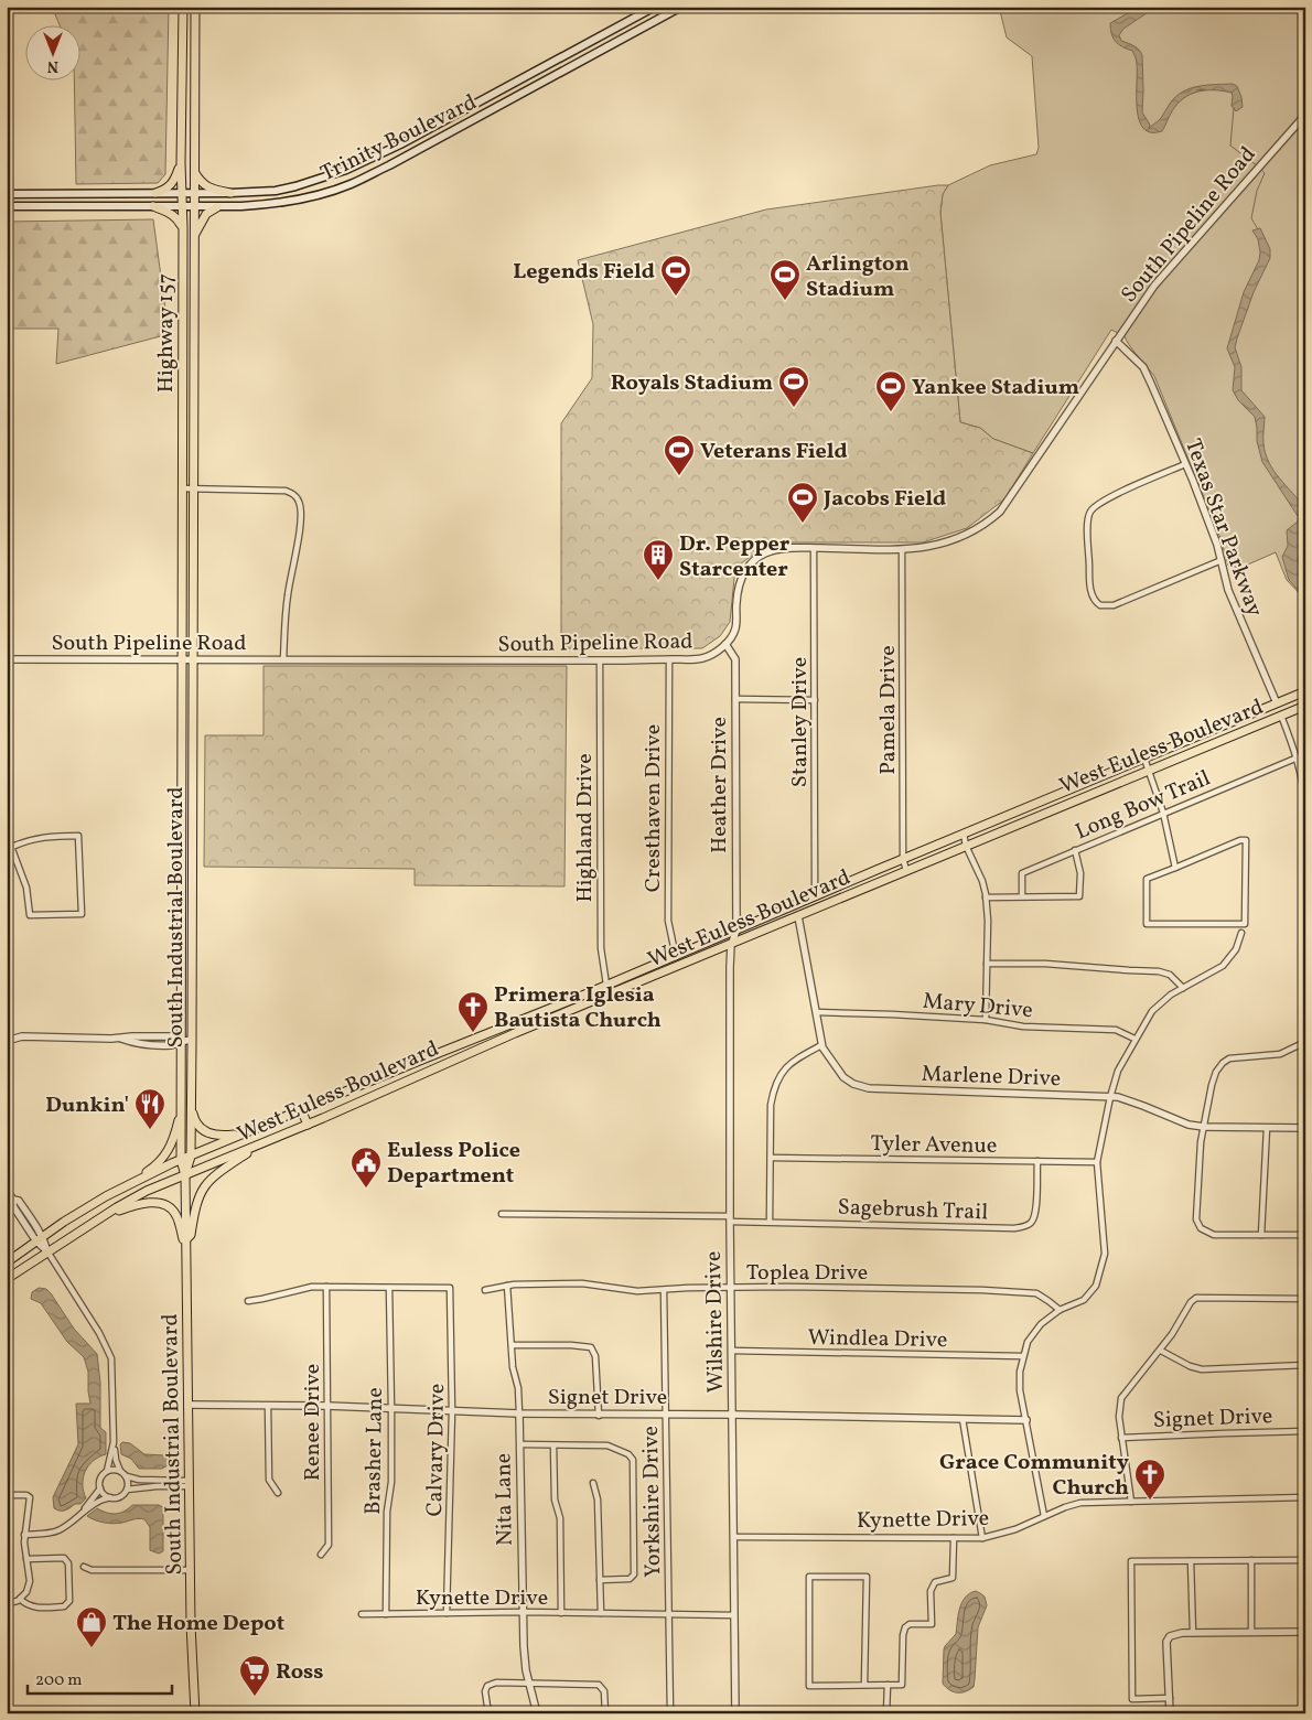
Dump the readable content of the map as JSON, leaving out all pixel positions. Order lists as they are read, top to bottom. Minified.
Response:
{"streets":{"main road":["Trinity Boulevard","Highway 157","West Euless Boulevard","South Industrial Boulevard"],"street":["South Pipeline Road","Texas Star Parkway","Pamela Drive","Stanley Drive","Heather Drive","Long Bow Trail","Cresthaven Drive","Highland Drive","Mary Drive","Marlene Drive","Tyler Avenue","Sagebrush Trail","Toplea Drive","Wilshire Drive","Windlea Drive","Signet Drive","Renee Drive","Calvary Drive","Brasher Lane","Nita Lane","Yorkshire Drive","Kynette Drive"]},"crossings":[["Trinity Boulevard","Highway 157"],["South Pipeline Road","Highway 157"],["South Pipeline Road","Texas Star Parkway"],["South Pipeline Road","Pamela Drive"],["South Pipeline Road","Stanley Drive"],["South Pipeline Road","Heather Drive"],["South Pipeline Road","Cresthaven Drive"],["South Pipeline Road","Highland Drive"],["South Pipeline Road","South Industrial Boulevard"],["Highway 157","South Industrial Boulevard"],["Texas Star Parkway","West Euless Boulevard"],["Pamela Drive","West Euless Boulevard"],["Stanley Drive","West Euless Boulevard"],["West Euless Boulevard","Heather Drive"],["West Euless Boulevard","Cresthaven Drive"],["West Euless Boulevard","Highland Drive"],["West Euless Boulevard","South Industrial Boulevard"],["West Euless Boulevard","Marlene Drive"],["West Euless Boulevard","Wilshire Drive"],["Heather Drive","Wilshire Drive"],["South Industrial Boulevard","Signet Drive"],["Mary Drive","Marlene Drive"],["Tyler Avenue","Sagebrush Trail"],["Sagebrush Trail","Wilshire Drive"],["Toplea Drive","Wilshire Drive"],["Toplea Drive","Nita Lane"],["Toplea Drive","Yorkshire Drive"],["Wilshire Drive","Windlea Drive"],["Wilshire Drive","Signet Drive"],["Wilshire Drive","Kynette Drive"],["Signet Drive","Renee Drive"],["Signet Drive","Calvary Drive"],["Signet Drive","Brasher Lane"],["Signet Drive","Nita Lane"],["Signet Drive","Yorkshire Drive"],["Calvary Drive","Brasher Lane"],["Calvary Drive","Kynette Drive"],["Brasher Lane","Kynette Drive"],["Nita Lane","Kynette Drive"],["Yorkshire Drive","Kynette Drive"]],"places":{"sports":["Legends Field","Arlington Stadium","Royals Stadium","Yankee Stadium","Veterans Field","Jacobs Field"],"building":["Dr. Pepper Starcenter"],"church":["Primera Iglesia Bautista Church","Grace Community Church"],"restaurant":["Dunkin'"],"public building":["Euless Police Department"],"shop":["The Home Depot"],"supermarket":["Ross"]},"scale_bar":"200 m","north":"bottom"}
